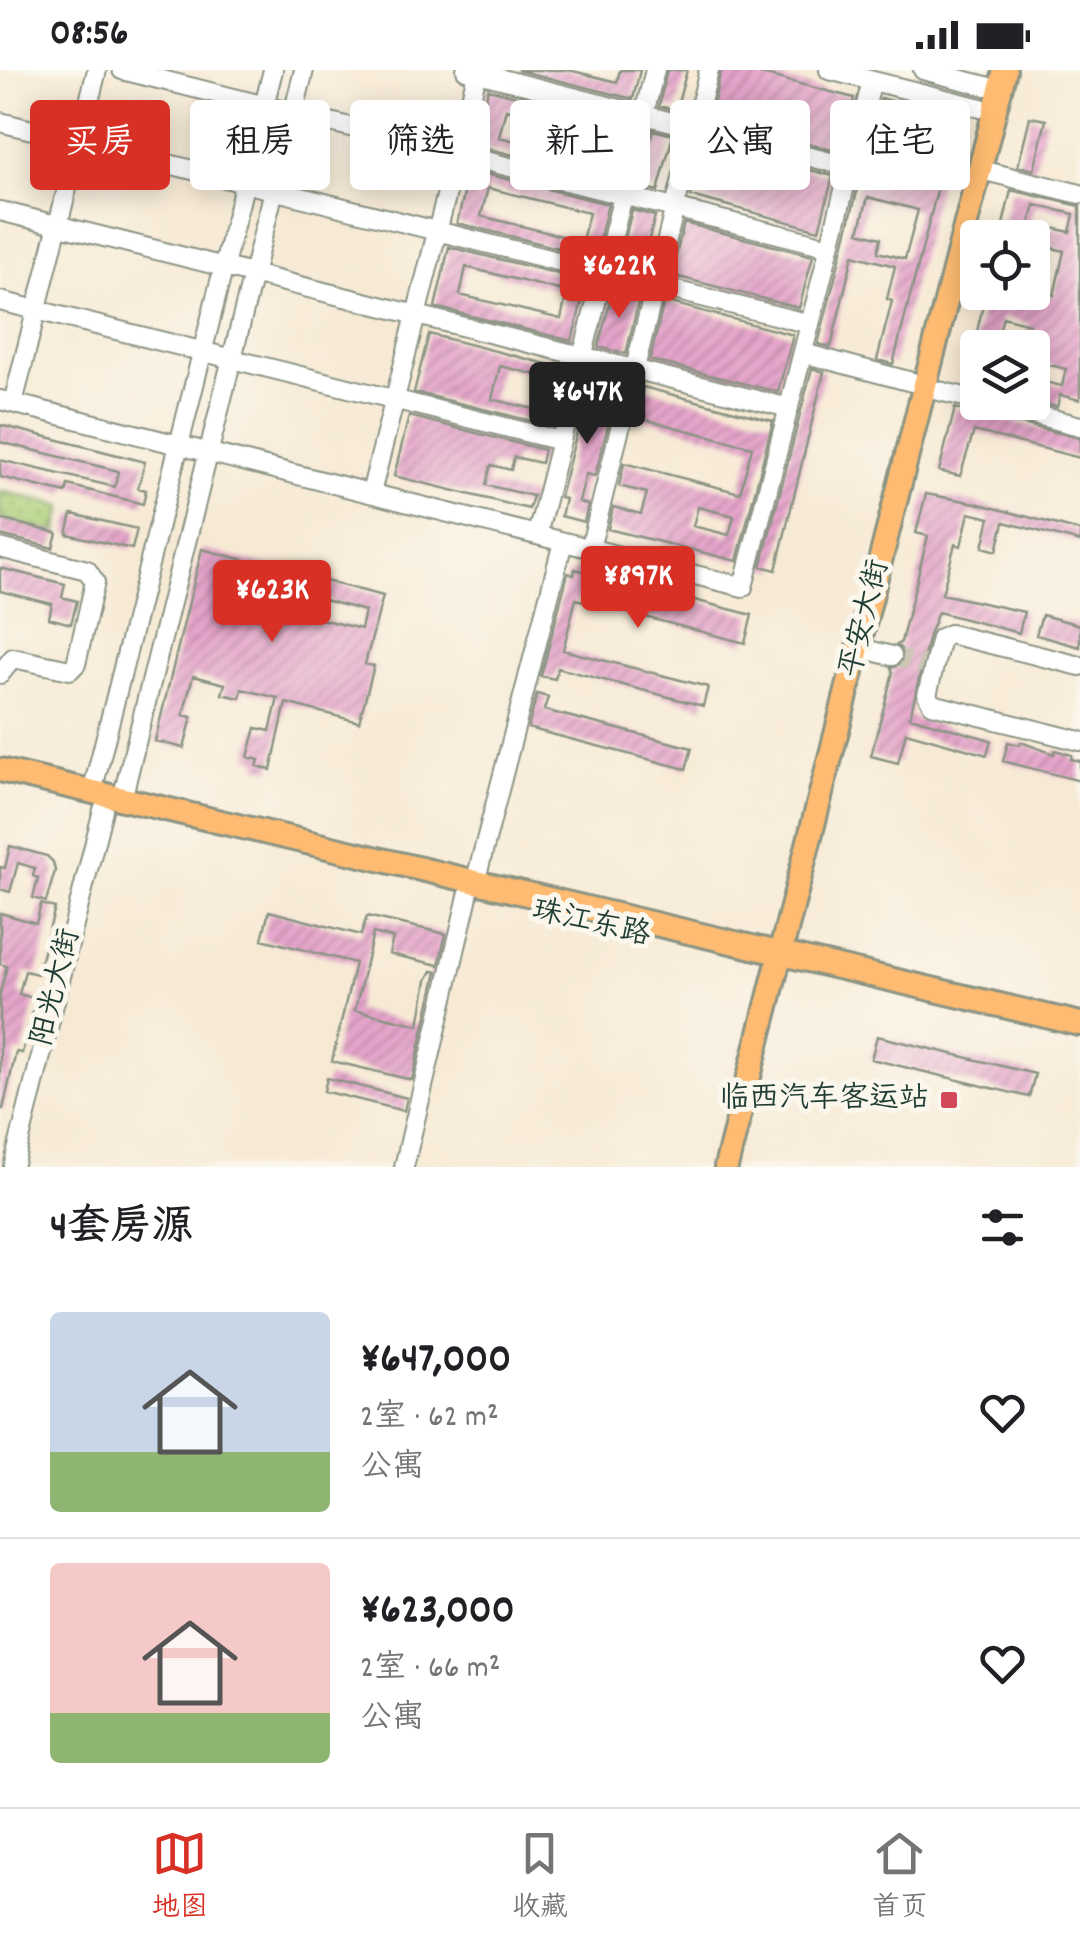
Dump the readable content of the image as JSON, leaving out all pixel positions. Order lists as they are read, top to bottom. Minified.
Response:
{"streets":{"main road":["平安大街"],"street":["阳光大街"]},"places":{"transit":["临西汽车客运站"]},"page":{"status":"08:56","chip":["买房","租房","筛选","新上","公寓","住宅"],"price":["¥622K","¥647K","¥897K","¥623K"],"heading":"4套房源","list":[{"name":"¥647,000","note":"2室 · 62 m² · 公寓"},{"name":"¥623,000","note":"2室 · 66 m² · 公寓"}],"tabs":["地图","收藏","首页"]}}
